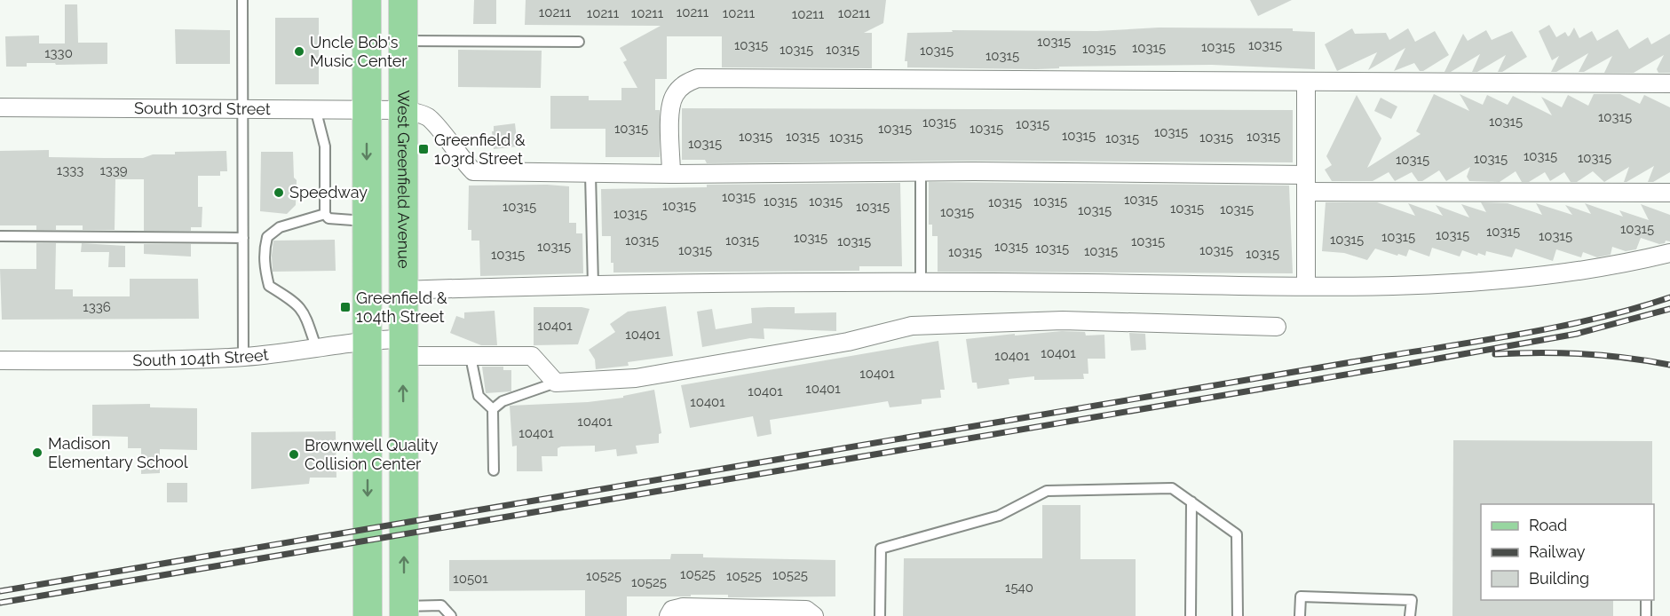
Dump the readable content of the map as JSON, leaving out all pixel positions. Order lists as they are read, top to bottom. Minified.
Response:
{"streets":{"main road":["West Greenfield Avenue"],"street":["South 103rd Street","South 104th Street"]},"crossings":[["South 103rd Street","West Greenfield Avenue"],["West Greenfield Avenue","South 104th Street"]],"places":{"other":["Uncle Bob's Music Center","Speedway","Madison Elementary School","Brownwell Quality Collision Center"],"transit":["Greenfield & 103rd Street","Greenfield & 104th Street"]},"house_numbers":["10211","10211","10211","10211","10211","10211","10211","10315","10315","10315","10315","10315","10315","10315","10315","10315","1330","10315","10315","10315","10315","10315","10315","10315","10315","10315","10315","10315","10315","10315","10315","10315","10315","10315","10315","10315","10315","10315","1333","1339","10315","10315","10315","10315","10315","10315","10315","10315","10315","10315","10315","10315","10315","10315","10315","10315","10315","10315","10315","10315","10315","10315","10315","10315","10315","10315","10315","10315","10315","10315","10315","10315","10315","10315","1336","10401","10401","10401","10401","10401","10401","10401","10401","10401","10401","10525","10525","10525","10525","10501","10525","1540"],"legend":["Road","Railway","Building"]}
